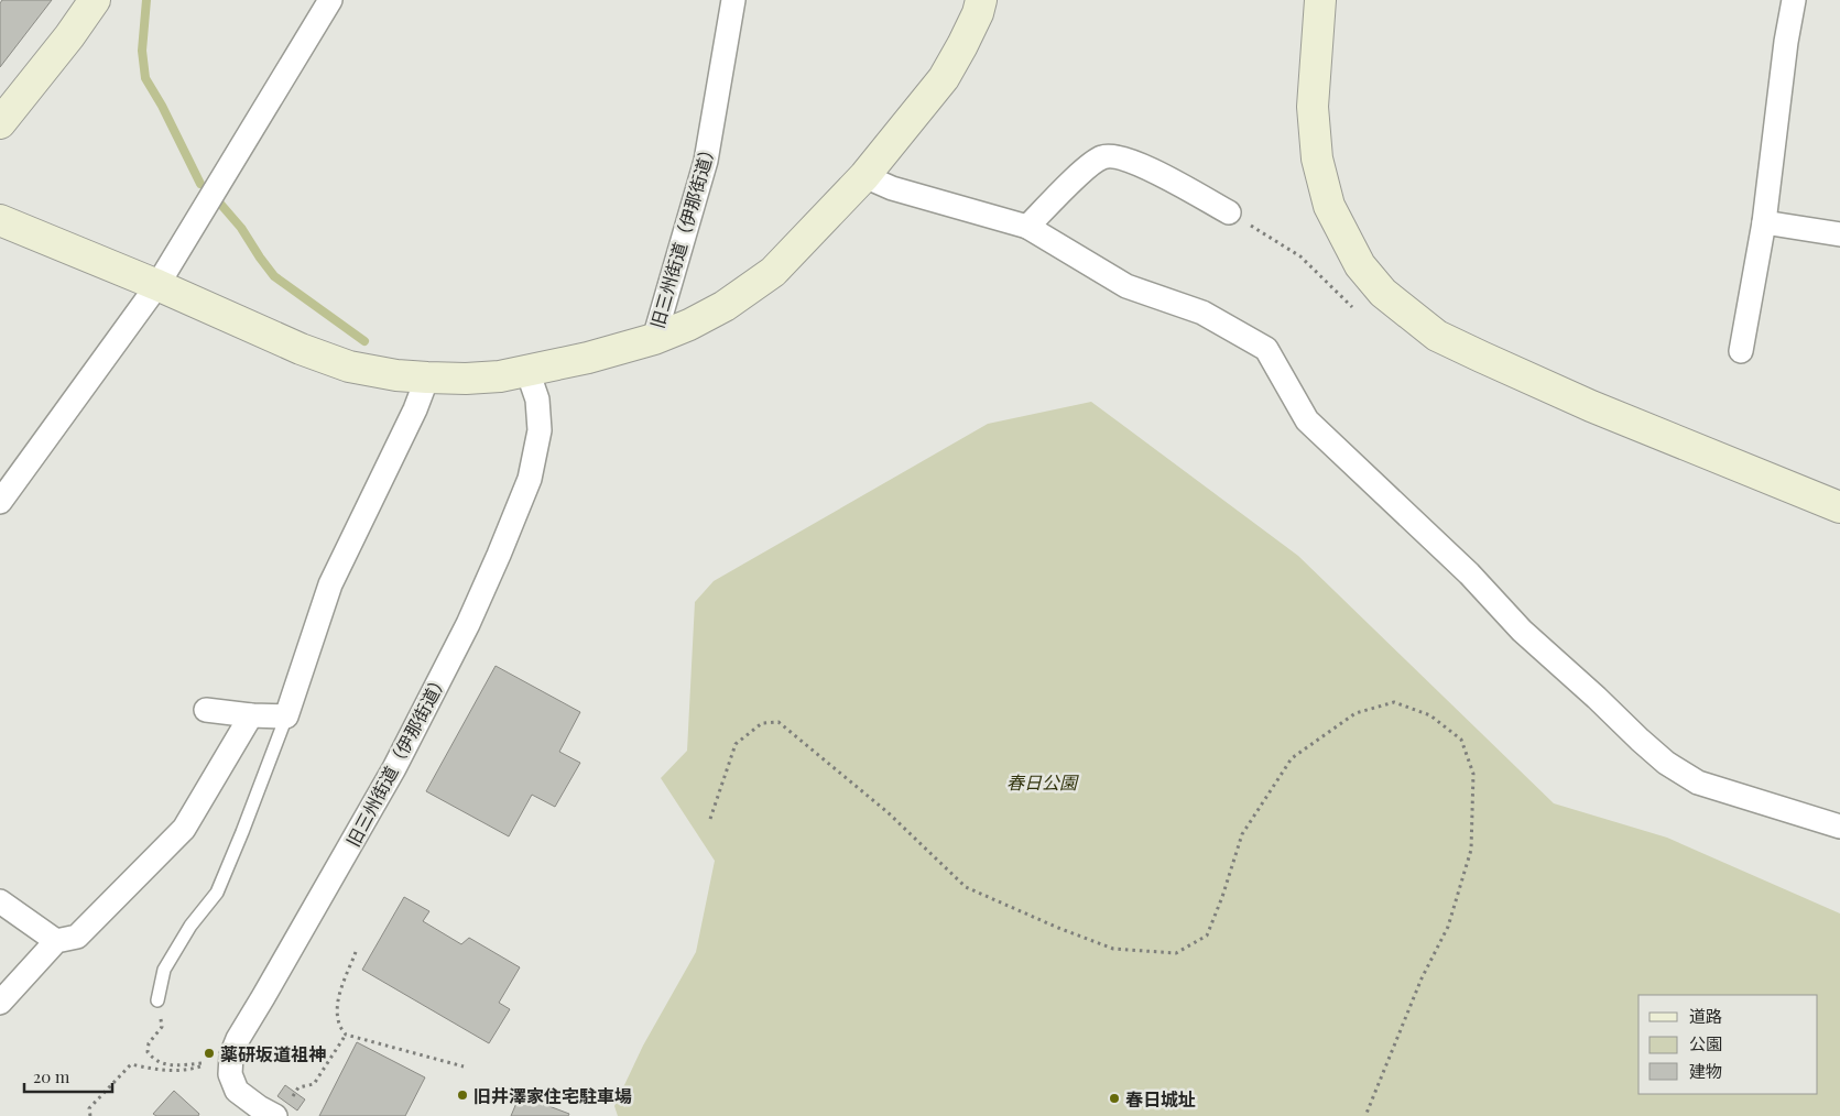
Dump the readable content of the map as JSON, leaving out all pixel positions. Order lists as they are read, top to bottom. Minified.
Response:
{"streets":{"street":["旧三州街道（伊那街道）"]},"parks":["春日公園"],"places":["薬研坂道祖神","旧井澤家住宅駐車場","春日城址"],"legend":["道路","公園","建物"],"scale_bar":"20 m"}
